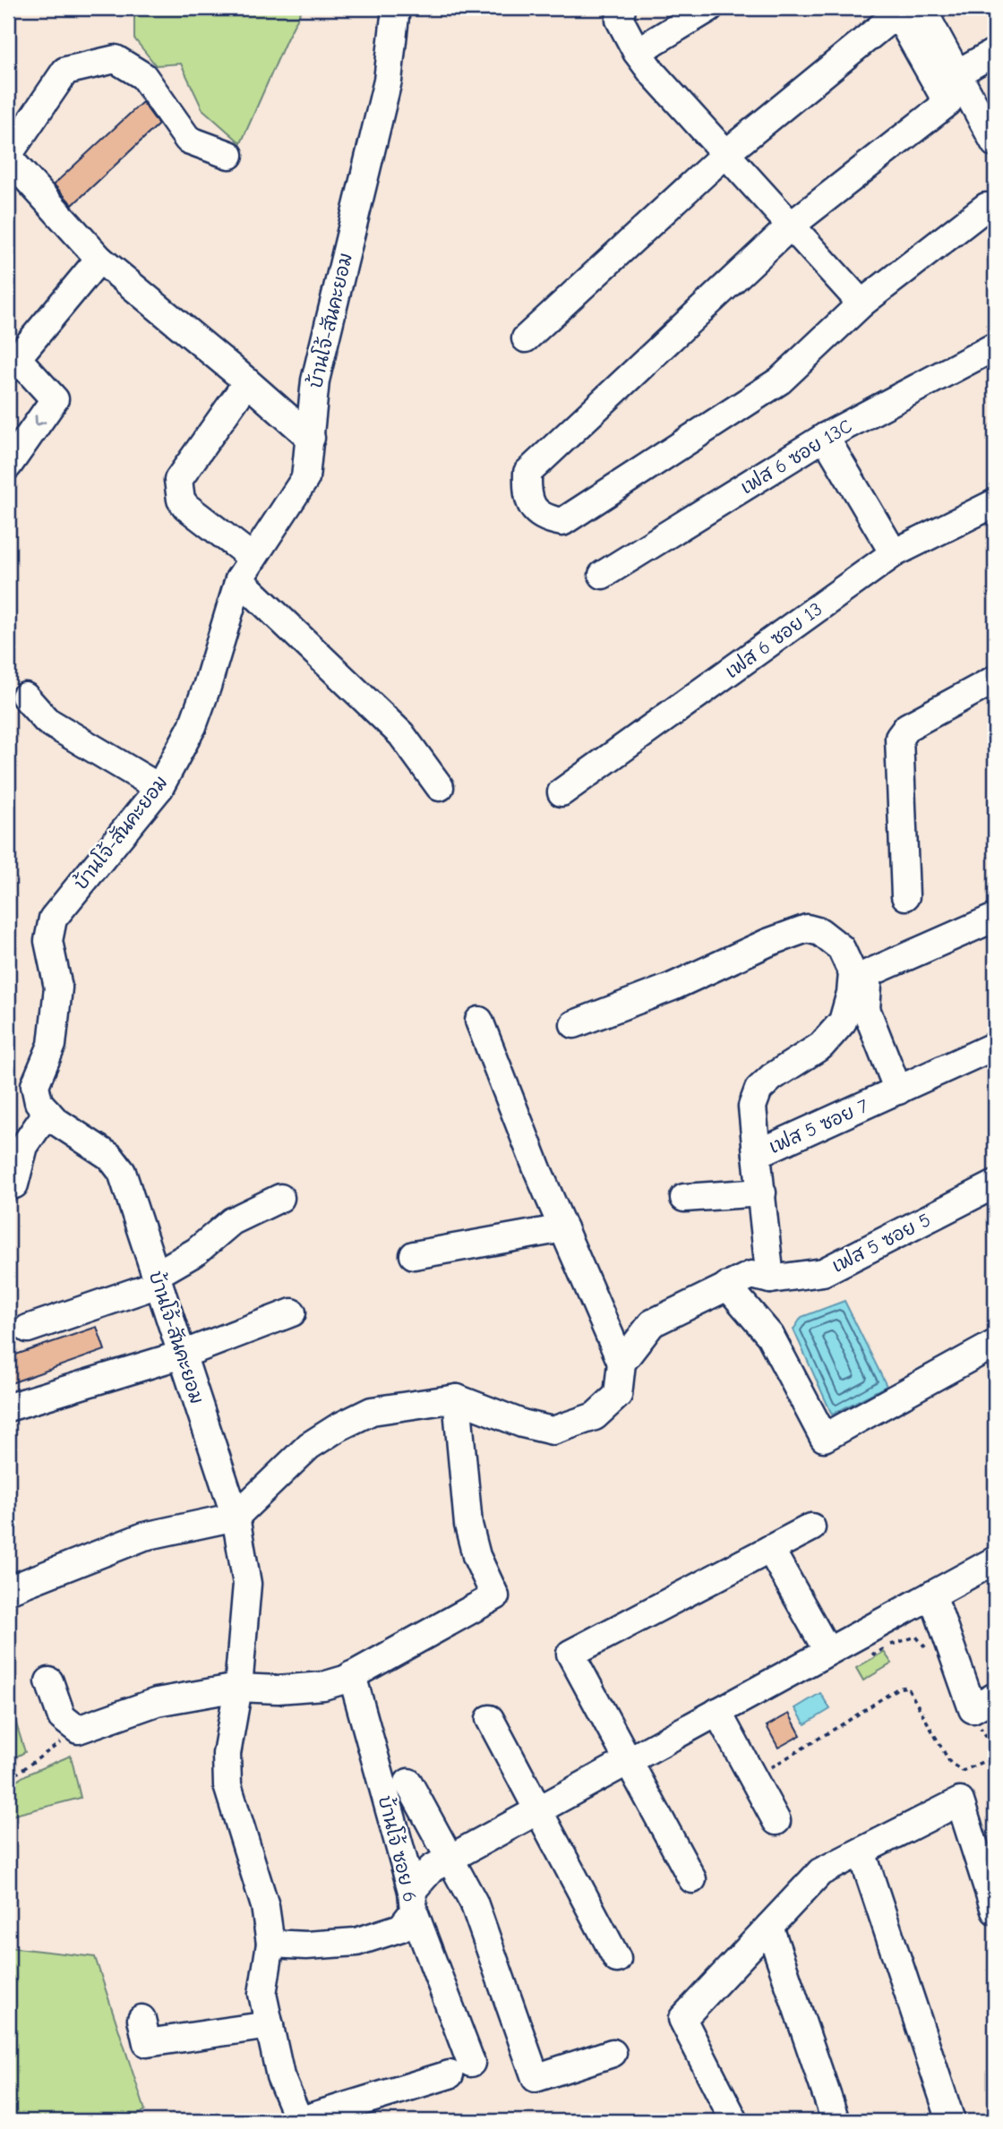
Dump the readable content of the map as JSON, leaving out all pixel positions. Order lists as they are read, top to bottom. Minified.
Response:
{"streets":{"street":["บ้านโจ้-สันคะยอม","เฟส 6 ซอย 13C","เฟส 6 ซอย 13","เฟส 5 ซอย 7","เฟส 5 ซอย 5","บ้านโจ้ ซอย 6"]},"crossings":[["บ้านโจ้-สันคะยอม","บ้านโจ้ ซอย 6"],["เฟส 5 ซอย 7","เฟส 5 ซอย 5"]]}
